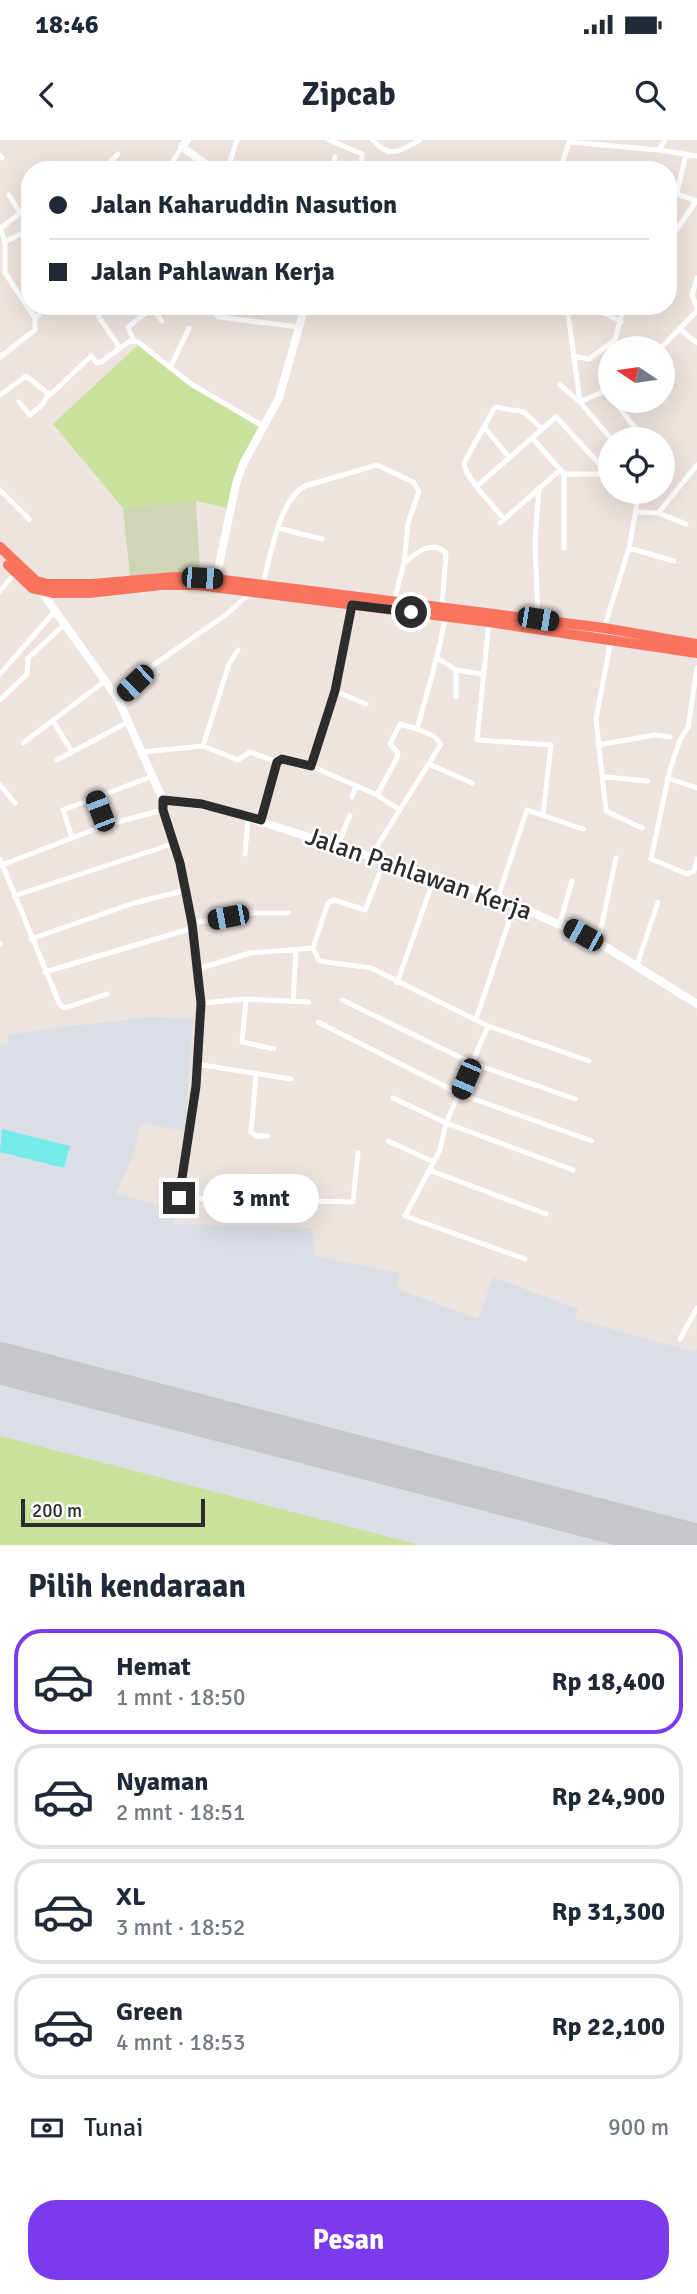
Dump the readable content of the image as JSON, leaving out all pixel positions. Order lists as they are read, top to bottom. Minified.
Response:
{"streets":{"street":["Jalan Pahlawan Kerja"]},"scale_bar":"200 m","north":"left","page":{"status":"18:46","header":"Zipcab","banner":["Jalan Kaharuddin Nasution","Jalan Pahlawan Kerja"],"bubble":"3 mnt","scale":"200 m","heading":"Pilih kendaraan","list":[{"name":"Hemat","note":"1 mnt · 18:50","value":"Rp 18,400"},{"name":"Nyaman","note":"2 mnt · 18:51","value":"Rp 24,900"},{"name":"XL","note":"3 mnt · 18:52","value":"Rp 31,300"},{"name":"Green","note":"4 mnt · 18:53","value":"Rp 22,100"}],"pay":["Tunai","900 m"],"buttons":"Pesan"}}
